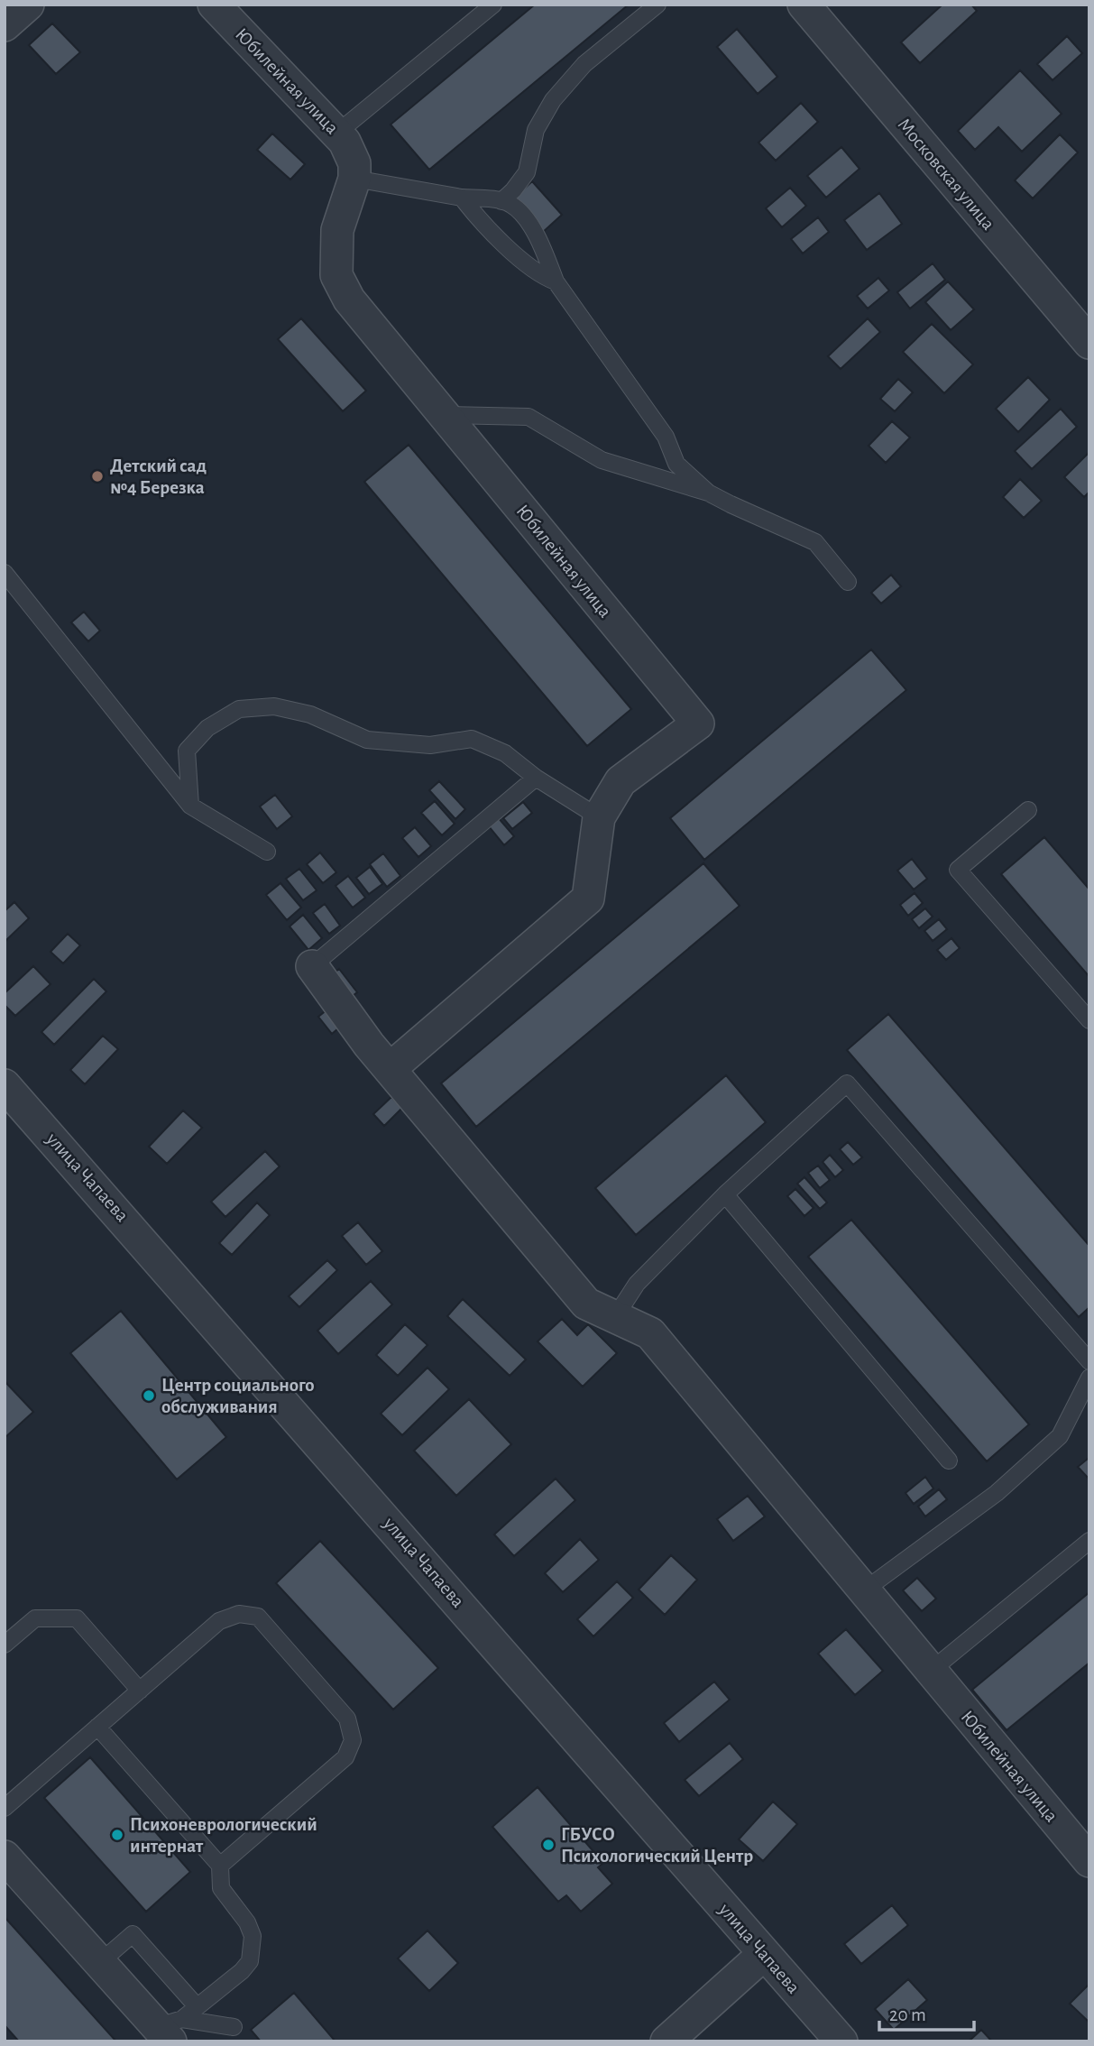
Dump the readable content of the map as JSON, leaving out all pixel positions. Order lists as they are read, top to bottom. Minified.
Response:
{"streets":{"street":["Юбилейная улица","Московская улица","улица Чапаева"]},"places":["Детский сад №4 Березка","Центр социального обслуживания","Психоневрологический интернат","ГБУСО Психологический Центр"],"scale_bar":"20 m"}
